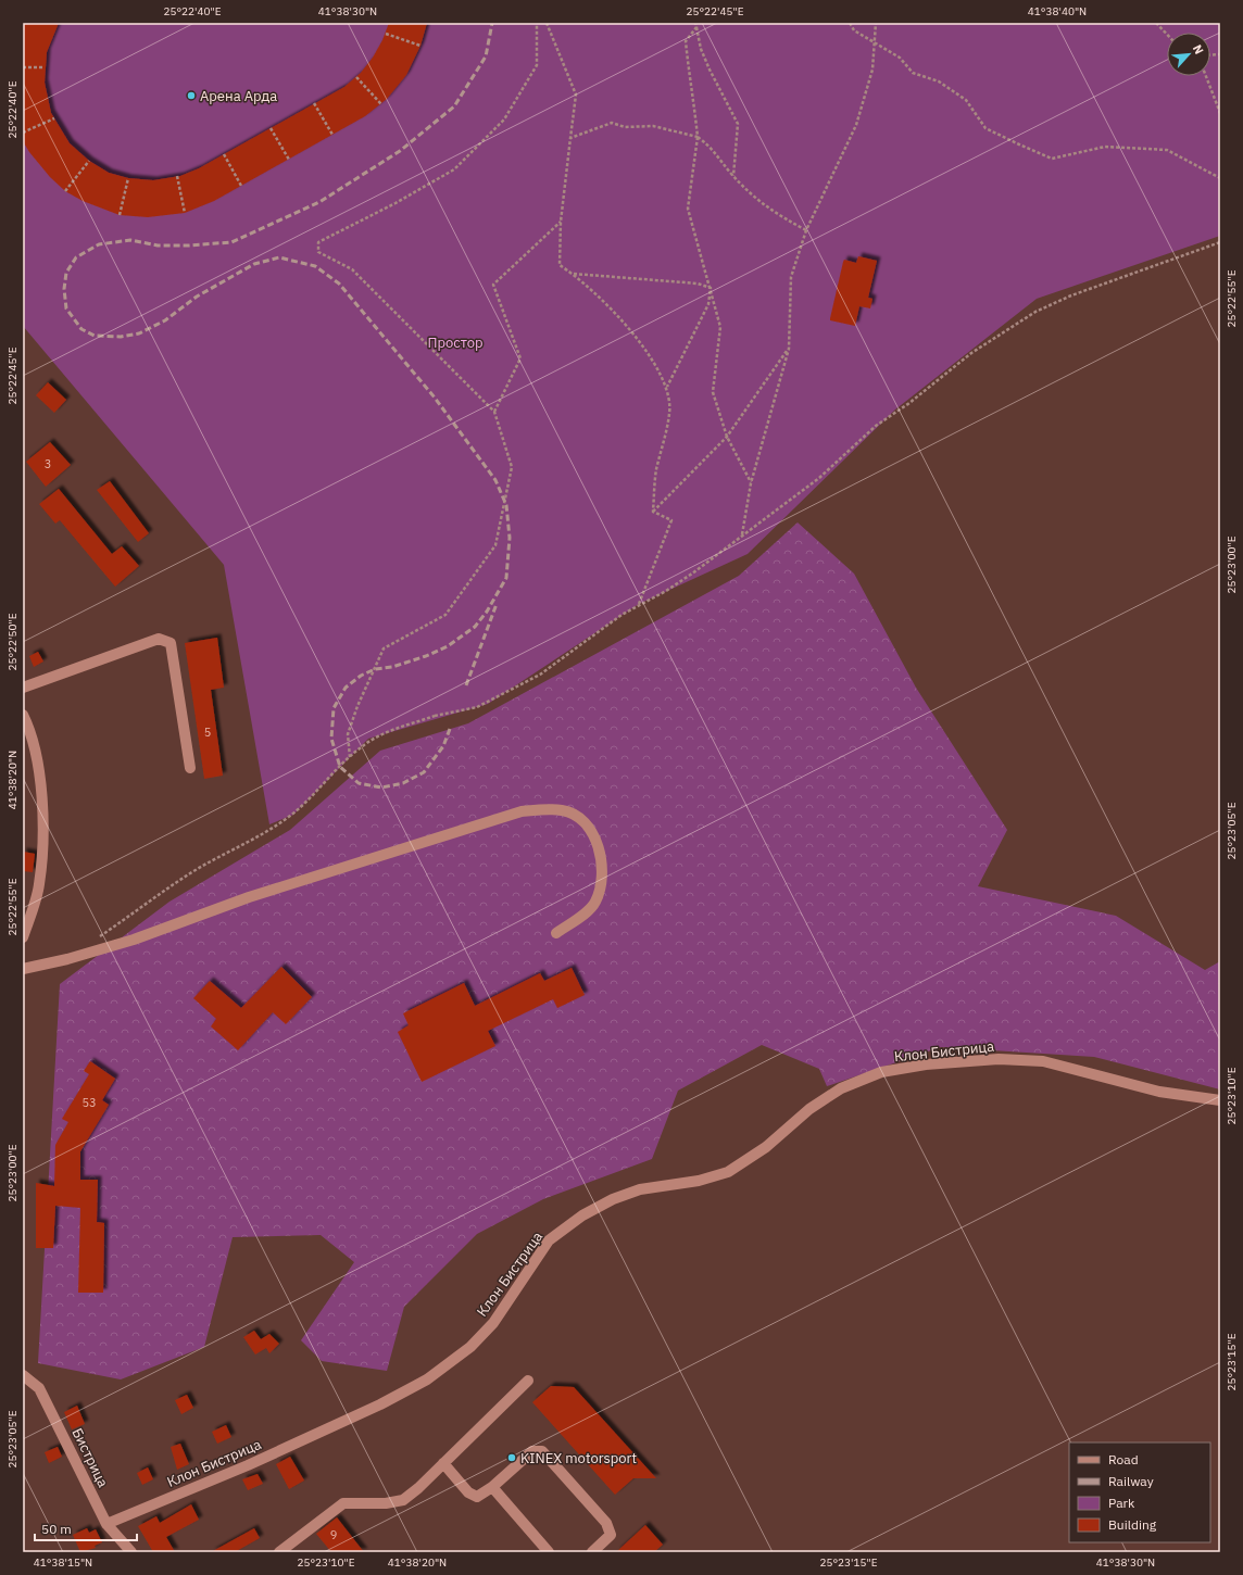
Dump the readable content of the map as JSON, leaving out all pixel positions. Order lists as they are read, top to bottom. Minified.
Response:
{"streets":{"street":["Клон Бистрица","Бистрица"]},"crossings":[["Клон Бистрица","Бистрица"]],"parks":["Простор"],"places":["Арена Арда","KINEX motorsport"],"house_numbers":["3","5","53","9"],"legend":["Road","Railway","Park","Building"],"scale_bar":"50 m","north":"top right","coordinates":["25°22'40\"E","41°38'30\"N","25°22'45\"E","41°38'40\"N","25°22'55\"E","25°23'00\"E","25°22'50\"E","41°38'20\"N","25°23'05\"E","25°23'10\"E","25°23'15\"E","41°38'15\"N"]}
